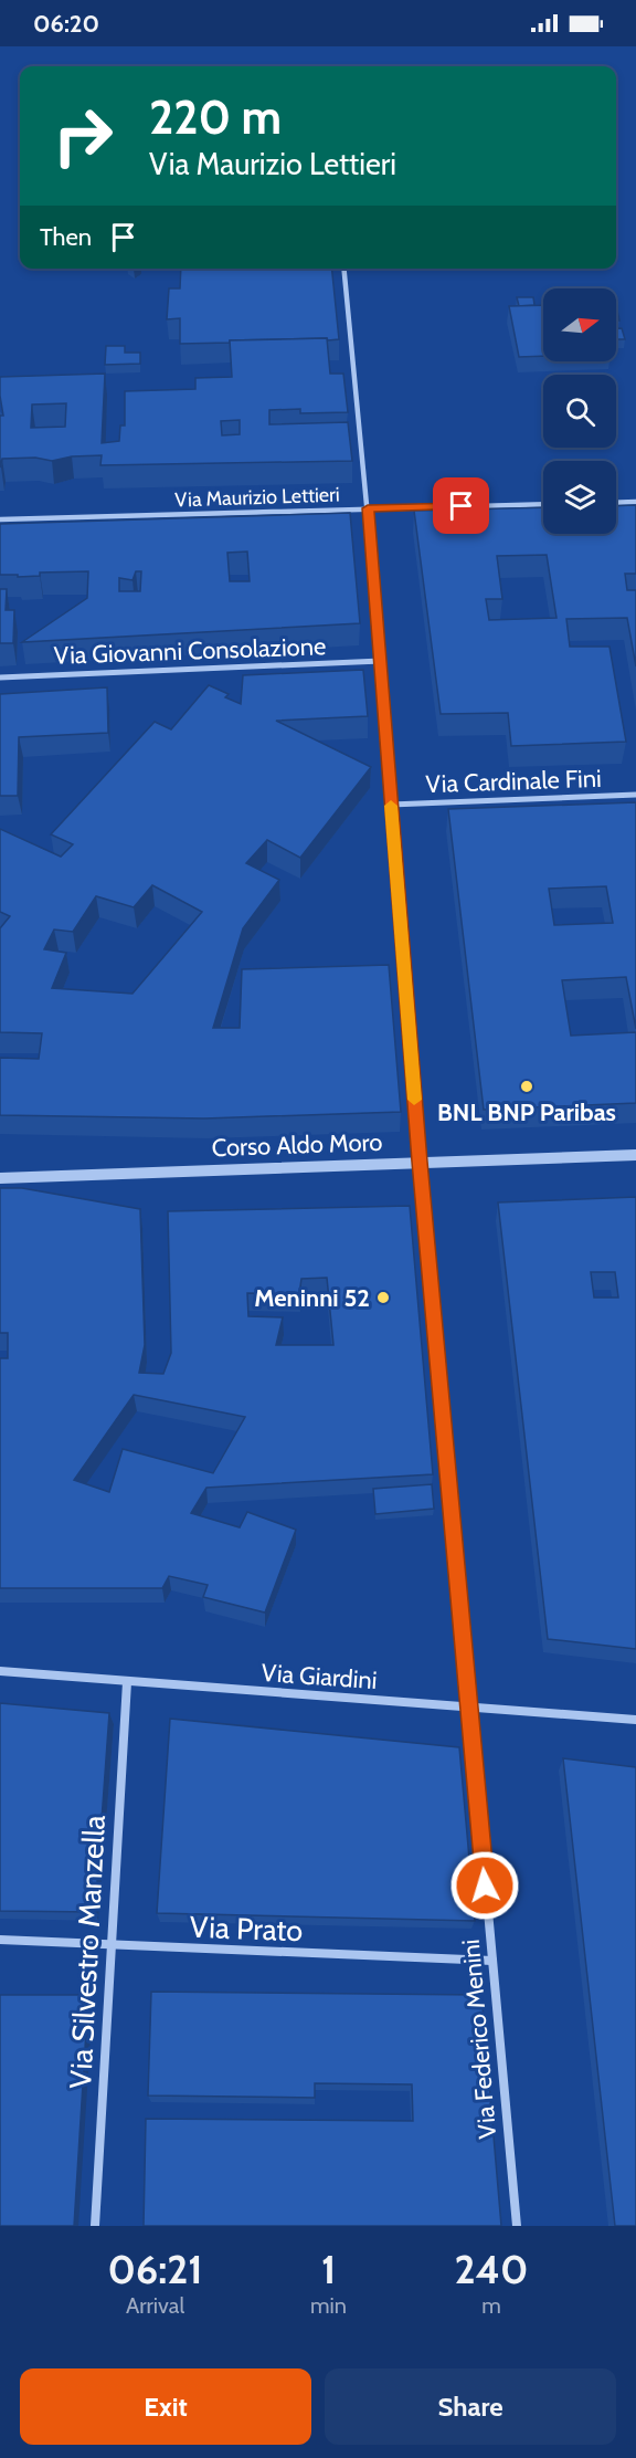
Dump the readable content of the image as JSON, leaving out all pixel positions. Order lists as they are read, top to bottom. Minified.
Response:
{"streets":{"street":["Via Maurizio Lettieri","Via Giovanni Consolazione","Via Cardinale Fini","Corso Aldo Moro","Via Giardini","Via Prato","Via Silvestro Manzella","Via Federico Menini"]},"crossings":[["Via Maurizio Lettieri","Via Federico Menini"],["Via Giovanni Consolazione","Via Federico Menini"],["Via Cardinale Fini","Via Federico Menini"],["Corso Aldo Moro","Via Federico Menini"],["Via Giardini","Via Silvestro Manzella"],["Via Giardini","Via Federico Menini"],["Via Prato","Via Silvestro Manzella"],["Via Prato","Via Federico Menini"]],"places":["BNL BNP Paribas","Meninni 52"],"north":"right","page":{"status":"06:20","turn":["220 m","Via Maurizio Lettieri"],"then":"Then","eta":["06:21","Arrival","1","min","240","m"],"buttons":["Exit","Share"]}}
